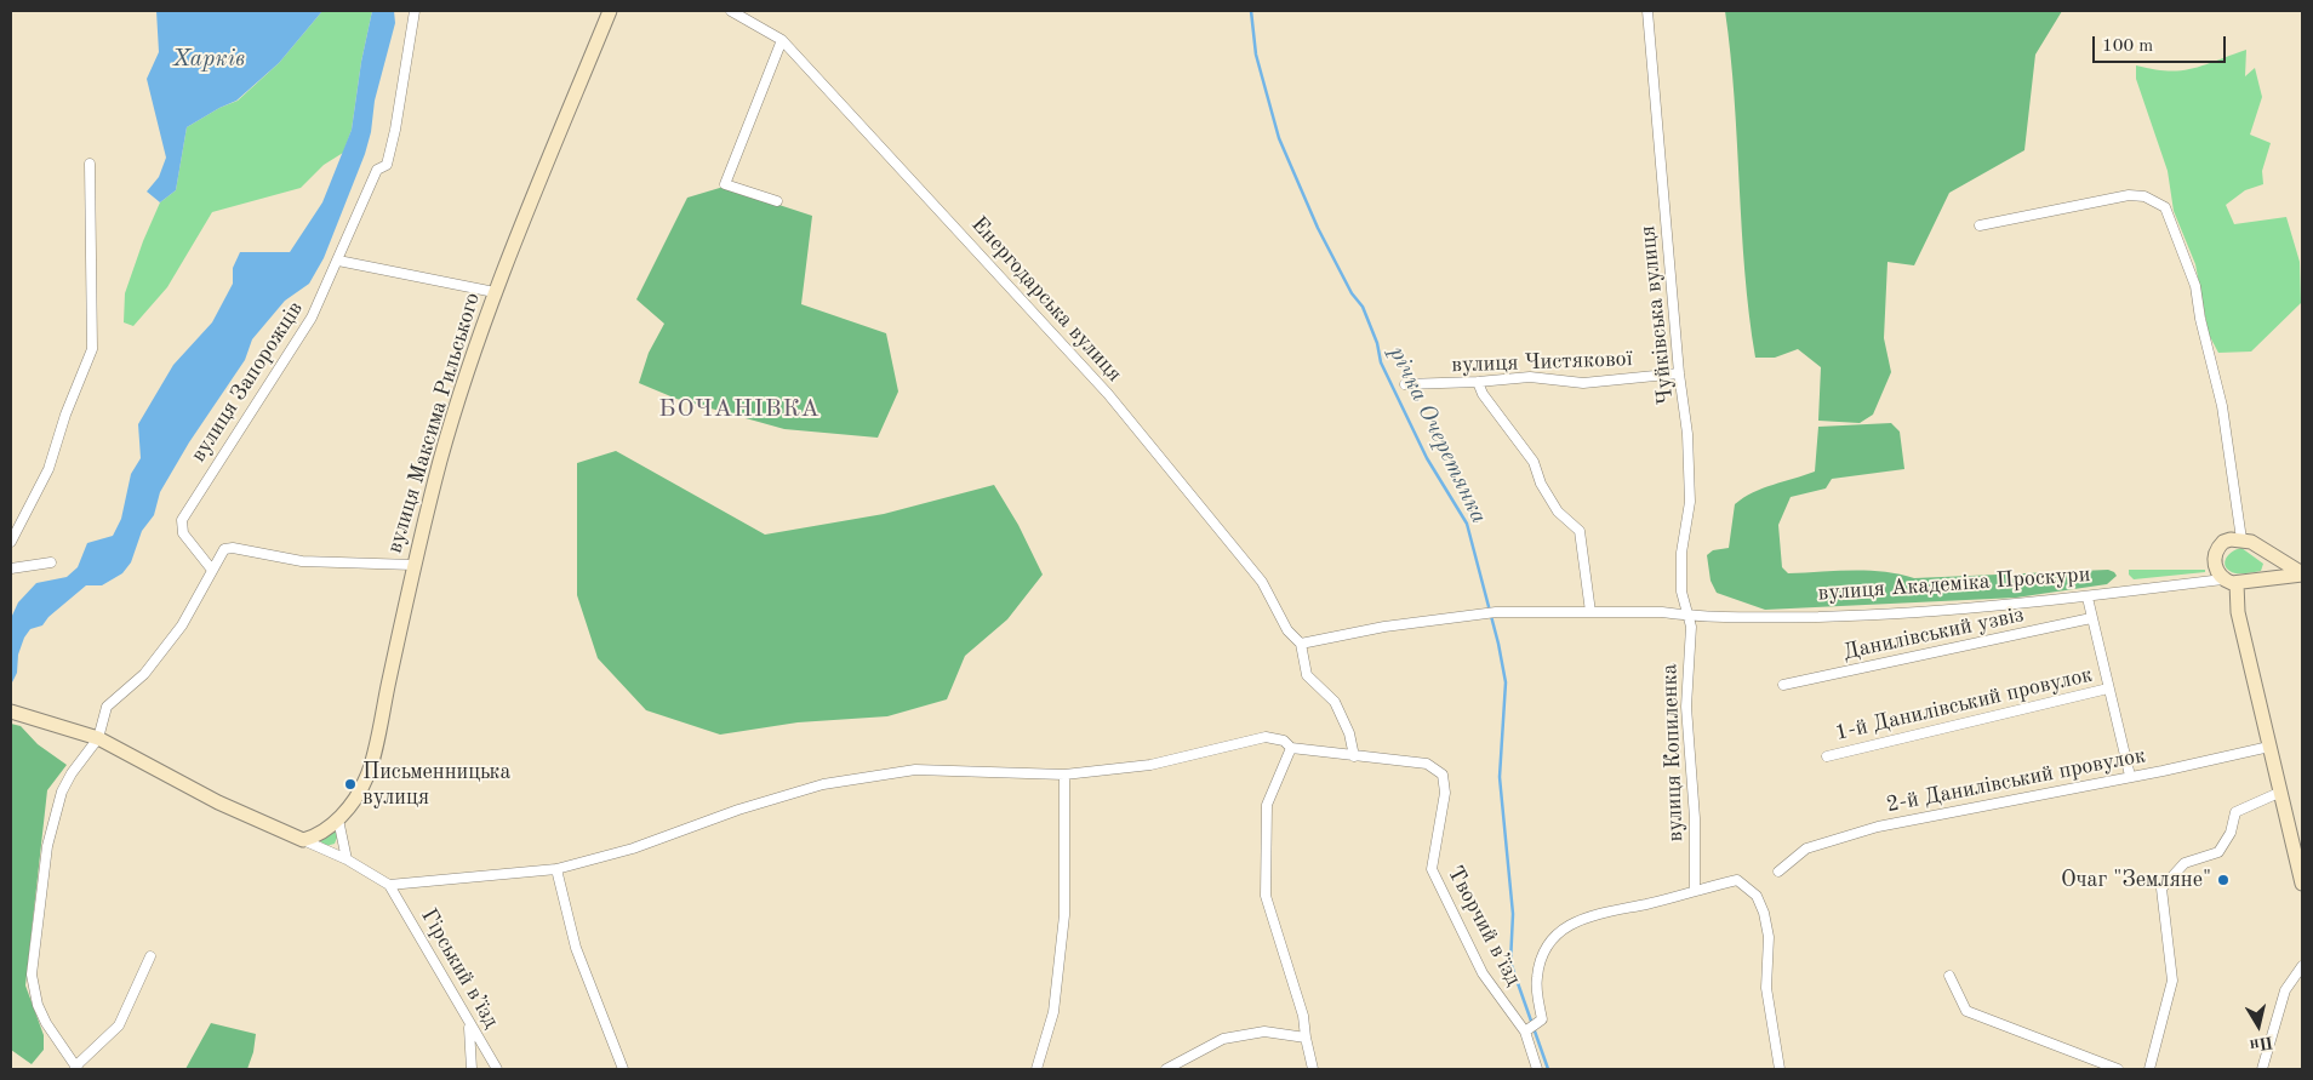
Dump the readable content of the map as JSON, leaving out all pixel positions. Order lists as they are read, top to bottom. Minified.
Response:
{"streets":{"main road":["вулиця Максима Рильського","вулиця Академіка Проскури"],"street":["Енергодарська вулиця","Чуйківська вулиця","вулиця Чистякової","вулиця Запорожців","Данилівський узвіз","1-й Данилівський провулок","вулиця Копиленка","2-й Данилівський провулок","Творчий в’їзд","Гірський в’їзд"]},"crossings":[["Енергодарська вулиця","Творчий в’їзд"],["Чуйківська вулиця","вулиця Чистякової"],["Чуйківська вулиця","вулиця Академіка Проскури"],["Чуйківська вулиця","вулиця Копиленка"],["вулиця Академіка Проскури","вулиця Копиленка"]],"districts":["БОЧАНІВКА"],"water":["Харків","річка Очеретянка"],"places":["Письменницька вулиця","Очаг \"Земляне\""],"scale_bar":"100 m","north":"bottom"}
